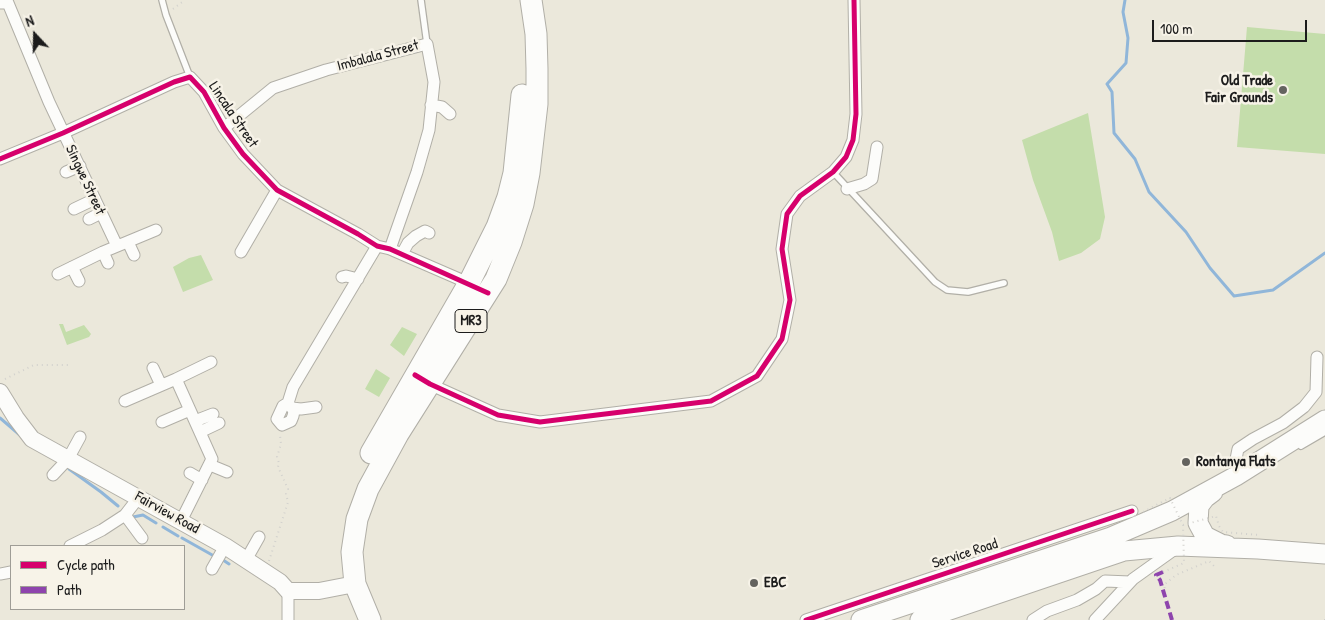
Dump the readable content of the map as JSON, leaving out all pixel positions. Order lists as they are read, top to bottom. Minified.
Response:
{"streets":{"highway":["MR3"],"main road":["Fairview Road"],"street":["Imbalala Street","Lincala Street","Singwe Street","Service Road"]},"crossings":[["Imbalala Street","Lincala Street"],["Lincala Street","Singwe Street"],["Lincala Street","MR3"]],"places":["Old Trade Fair Grounds","Rontanya Flats","EBC"],"legend":["Cycle path","Path"],"scale_bar":"100 m","north":"top"}
